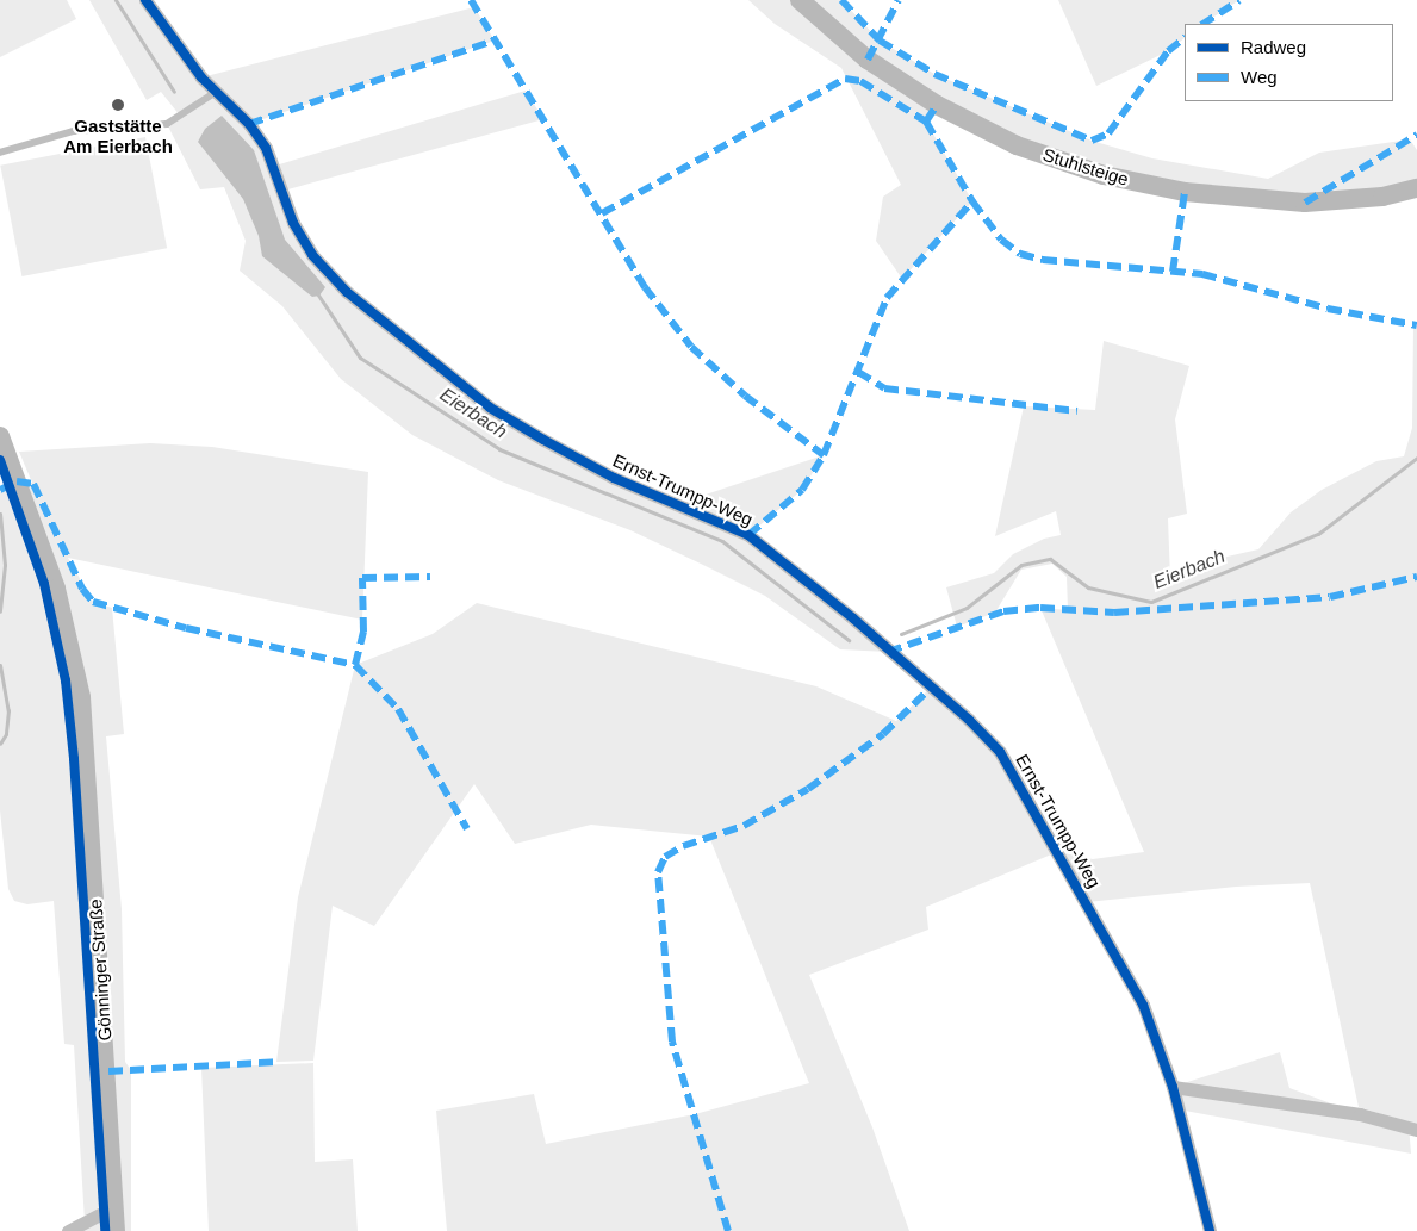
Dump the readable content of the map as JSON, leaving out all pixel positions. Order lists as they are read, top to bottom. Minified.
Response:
{"streets":{"street":["Stuhlsteige","Ernst-Trumpp-Weg","Gönninger Straße"]},"water":["Eierbach"],"places":["Gaststätte Am Eierbach"],"legend":["Radweg","Weg"]}
